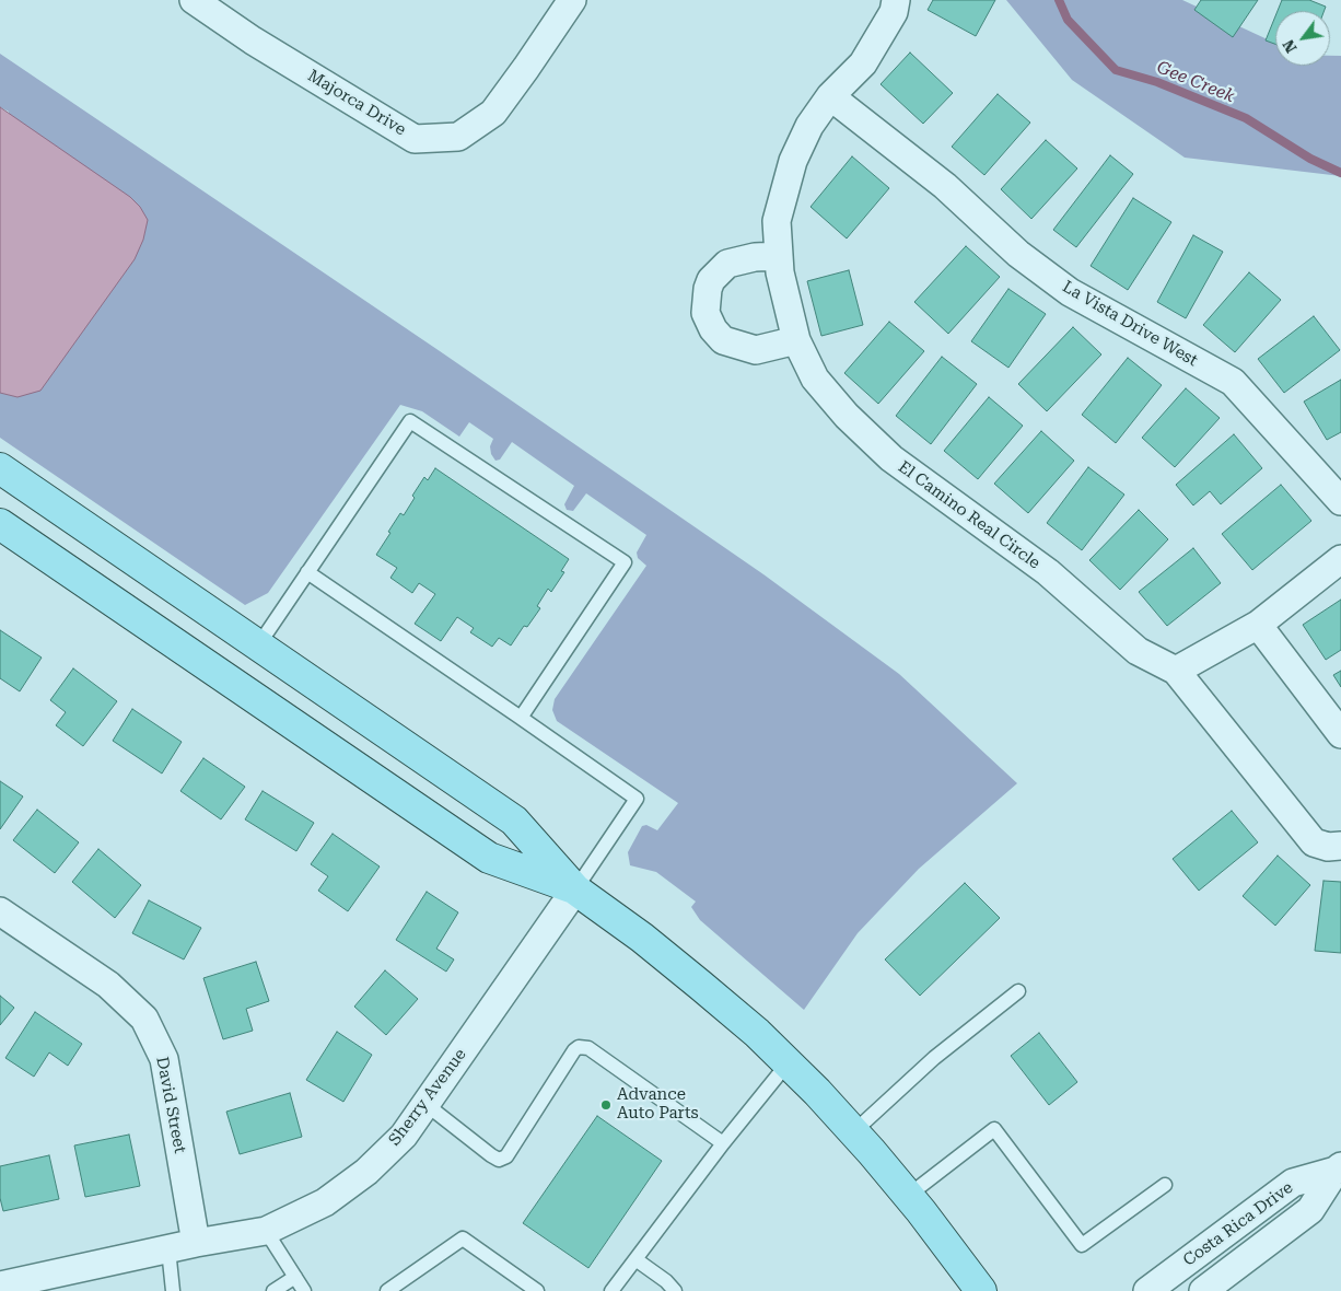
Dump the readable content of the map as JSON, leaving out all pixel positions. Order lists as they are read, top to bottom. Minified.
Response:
{"streets":{"street":["Majorca Drive","La Vista Drive West","El Camino Real Circle","Sherry Avenue","David Street","Costa Rica Drive"]},"crossings":[["La Vista Drive West","El Camino Real Circle"],["Sherry Avenue","David Street"]],"water":["Gee Creek"],"places":["Advance Auto Parts"],"north":"bottom left"}
